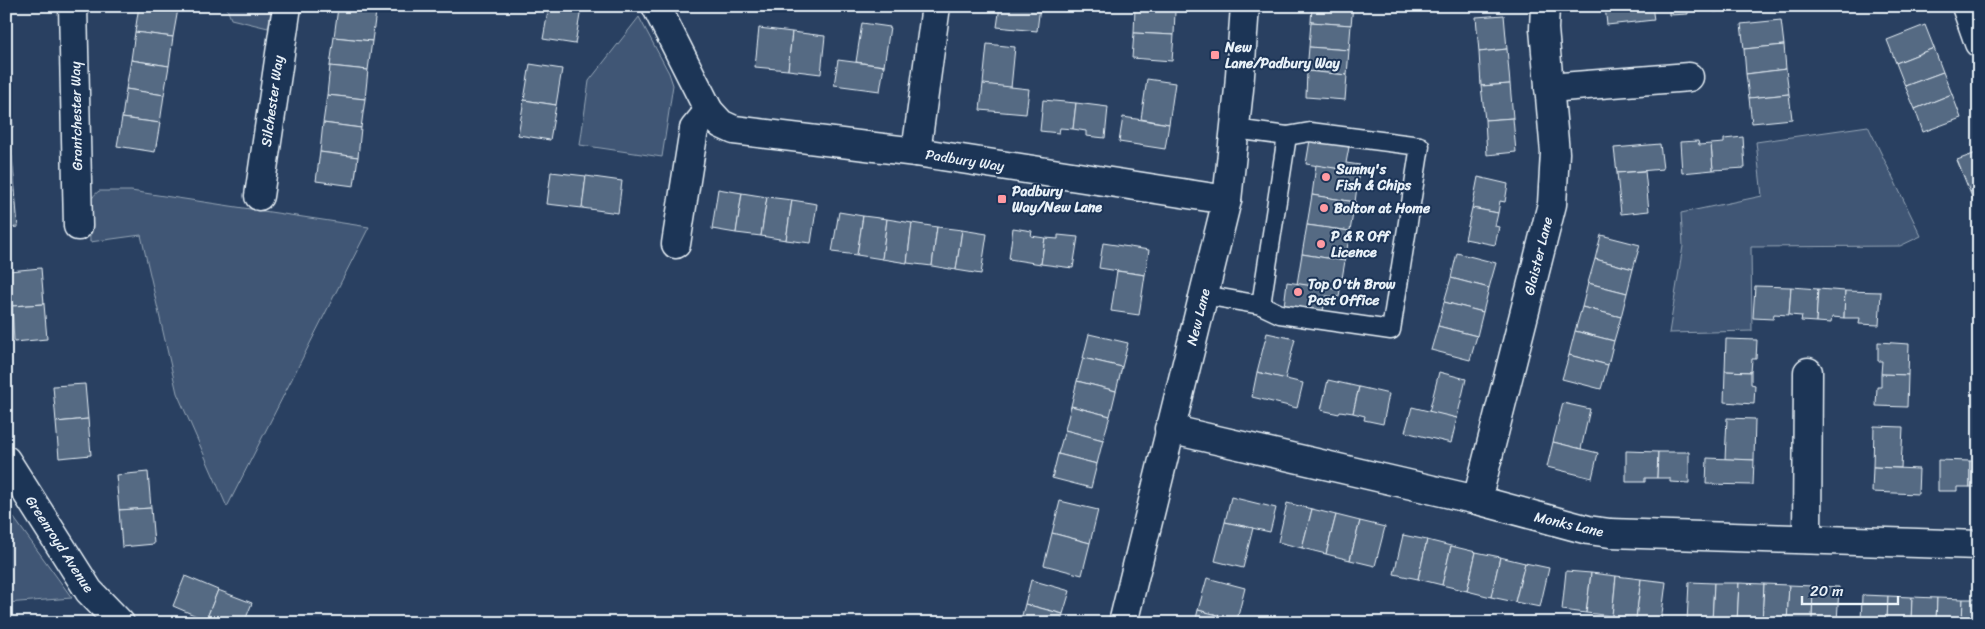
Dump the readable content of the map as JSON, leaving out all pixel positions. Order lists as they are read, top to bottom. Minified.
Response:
{"streets":{"street":["Silchester Way","Grantchester Way","Padbury Way","Glaister Lane","New Lane","Monks Lane","Greenroyd Avenue"]},"crossings":[["Padbury Way","New Lane"],["Glaister Lane","Monks Lane"],["New Lane","Monks Lane"]],"places":{"transit":["New Lane/Padbury Way","Padbury Way/New Lane"],"other":["Sunny's Fish & Chips","Bolton at Home","P & R Off Licence","Top O'th Brow Post Office"]},"scale_bar":"20 m"}
